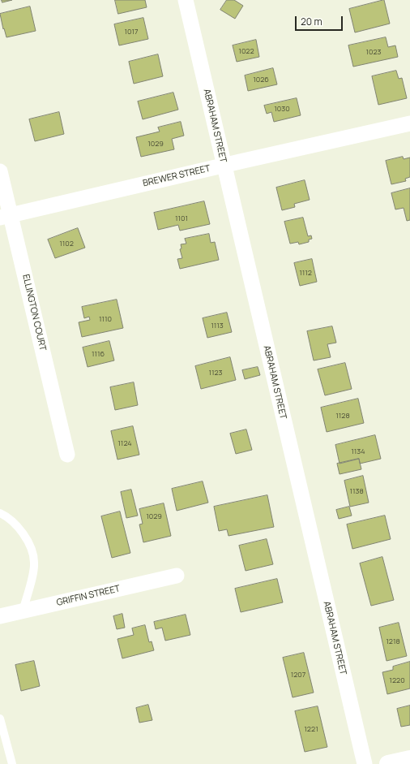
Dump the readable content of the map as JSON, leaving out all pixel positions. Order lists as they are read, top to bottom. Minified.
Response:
{"streets":{"street":["ABRAHAM STREET","BREWER STREET","ELLINGTON COURT","GRIFFIN STREET"]},"crossings":[["ABRAHAM STREET","BREWER STREET"],["BREWER STREET","ELLINGTON COURT"]],"house_numbers":["1017","1022","1023","1026","1030","1029","1101","1102","1112","1110","1113","1116","1123","1128","1124","1134","1138","1029","1218","1207","1220","1221"],"scale_bar":"20 m"}
